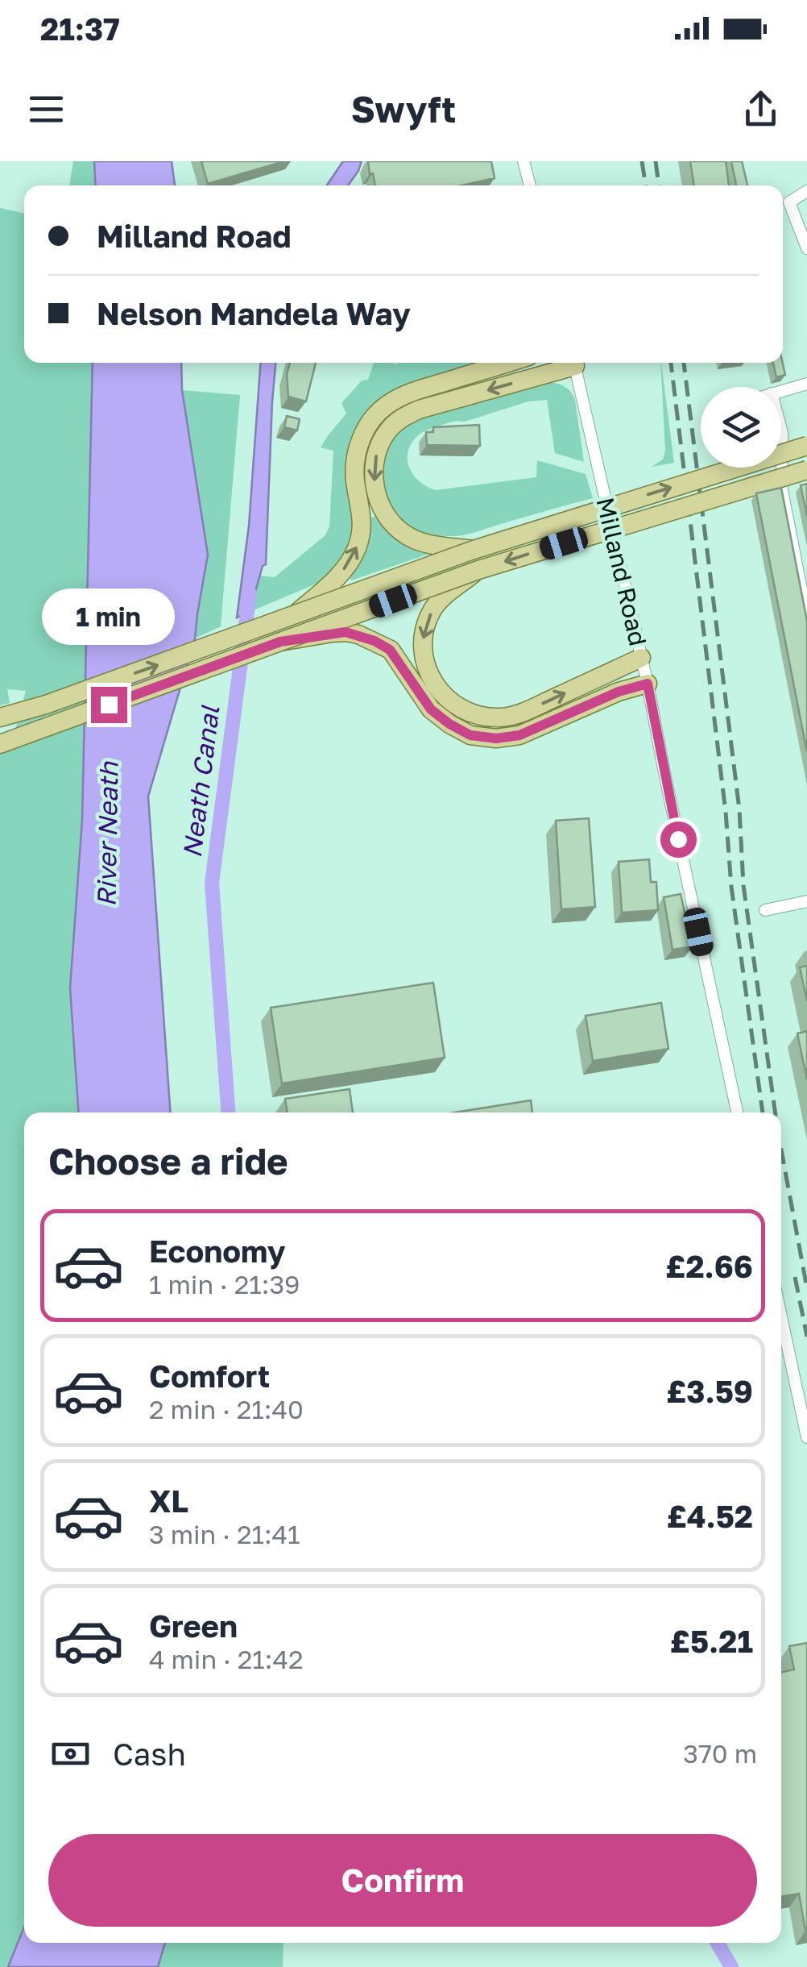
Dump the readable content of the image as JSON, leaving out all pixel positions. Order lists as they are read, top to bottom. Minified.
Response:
{"streets":{"street":["Milland Road"]},"water":["Neath Canal","River Neath"],"page":{"status":"21:37","header":"Swyft","banner":["Milland Road","Nelson Mandela Way"],"bubble":"1 min","heading":"Choose a ride","list":[{"name":"Economy","note":"1 min · 21:39","value":"£2.66"},{"name":"Comfort","note":"2 min · 21:40","value":"£3.59"},{"name":"XL","note":"3 min · 21:41","value":"£4.52"},{"name":"Green","note":"4 min · 21:42","value":"£5.21"}],"pay":["Cash","370 m"],"buttons":"Confirm"}}
